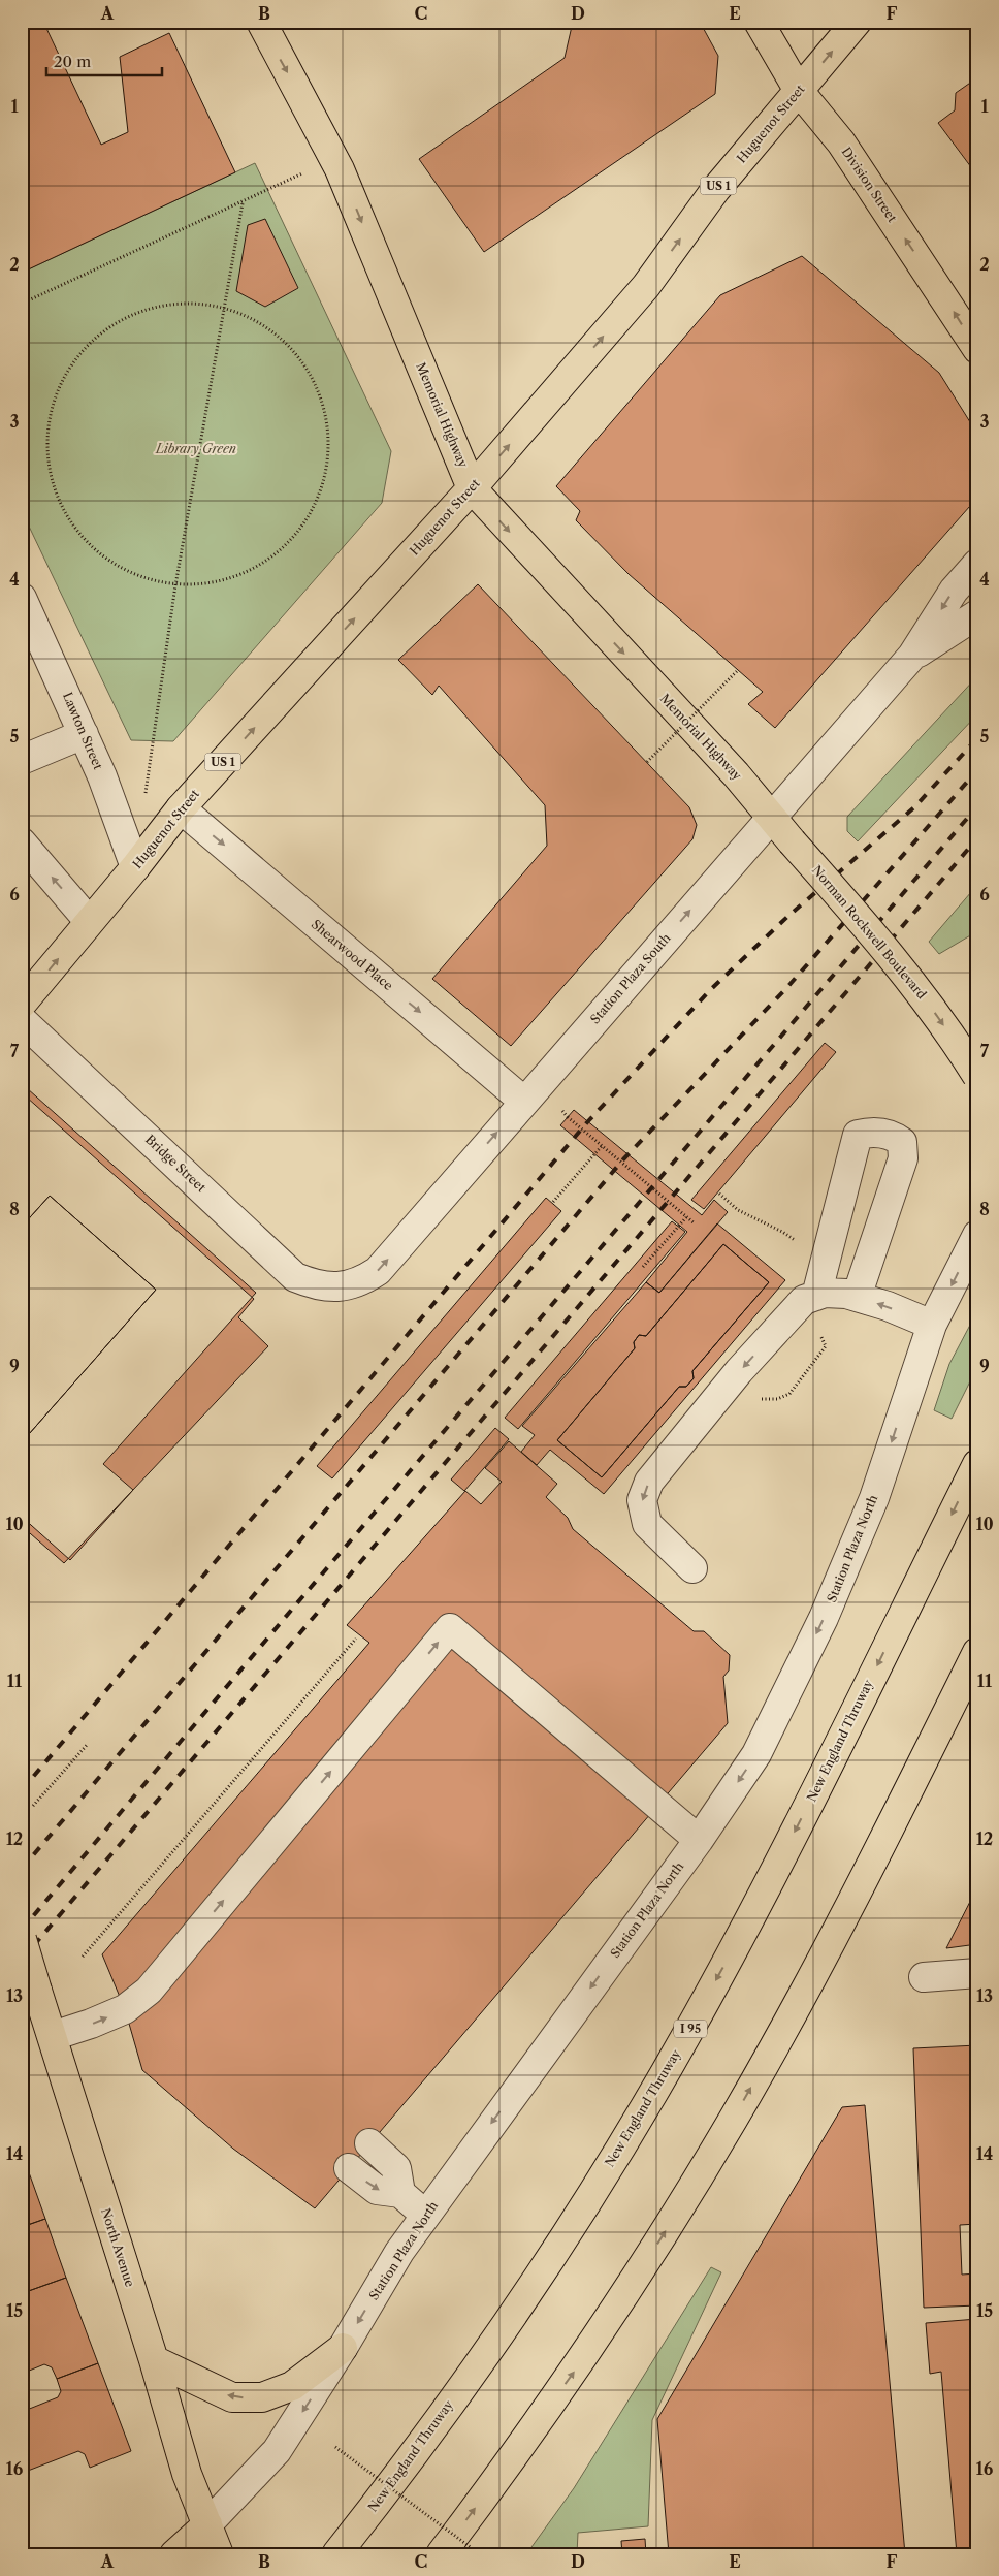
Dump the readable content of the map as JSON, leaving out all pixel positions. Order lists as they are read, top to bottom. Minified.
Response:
{"streets":{"main road":["Huguenot Street","Division Street","US 1","Memorial Highway","Norman Rockwell Boulevard","New England Thruway","I 95","North Avenue"],"street":["Lawton Street","Shearwood Place","Station Plaza South","Bridge Street","Station Plaza North"]},"crossings":[["Huguenot Street","Division Street"],["Huguenot Street","Memorial Highway"],["Huguenot Street","Lawton Street"],["Huguenot Street","Shearwood Place"],["Memorial Highway","Norman Rockwell Boulevard"],["Memorial Highway","Station Plaza South"],["Shearwood Place","Station Plaza South"],["Station Plaza South","Bridge Street"],["Station Plaza North","North Avenue"]],"one_way":["Huguenot Street","Division Street","Memorial Highway","Norman Rockwell Boulevard","Shearwood Place","Station Plaza North"],"parks":["Library Green"],"scale_bar":"20 m","grid":{"columns":["A","B","C","D","E","F"],"rows":["1","2","3","4","5","6","7","8","9","10","11","12","13","14","15","16"]}}
